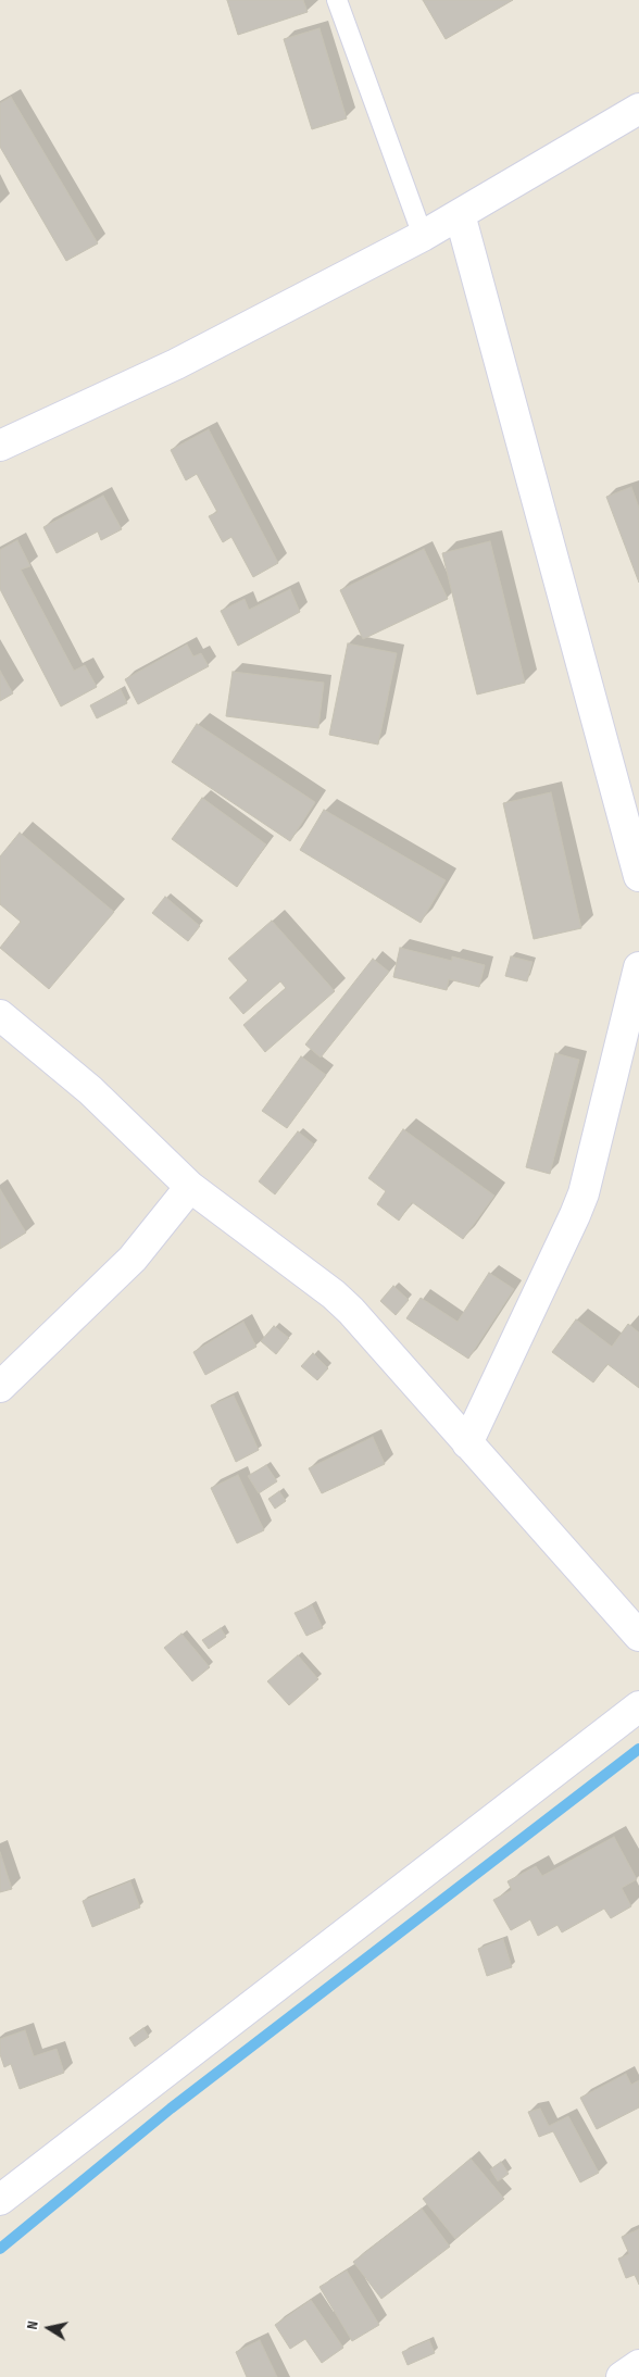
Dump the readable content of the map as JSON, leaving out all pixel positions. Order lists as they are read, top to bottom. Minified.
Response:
{"north":"left"}
